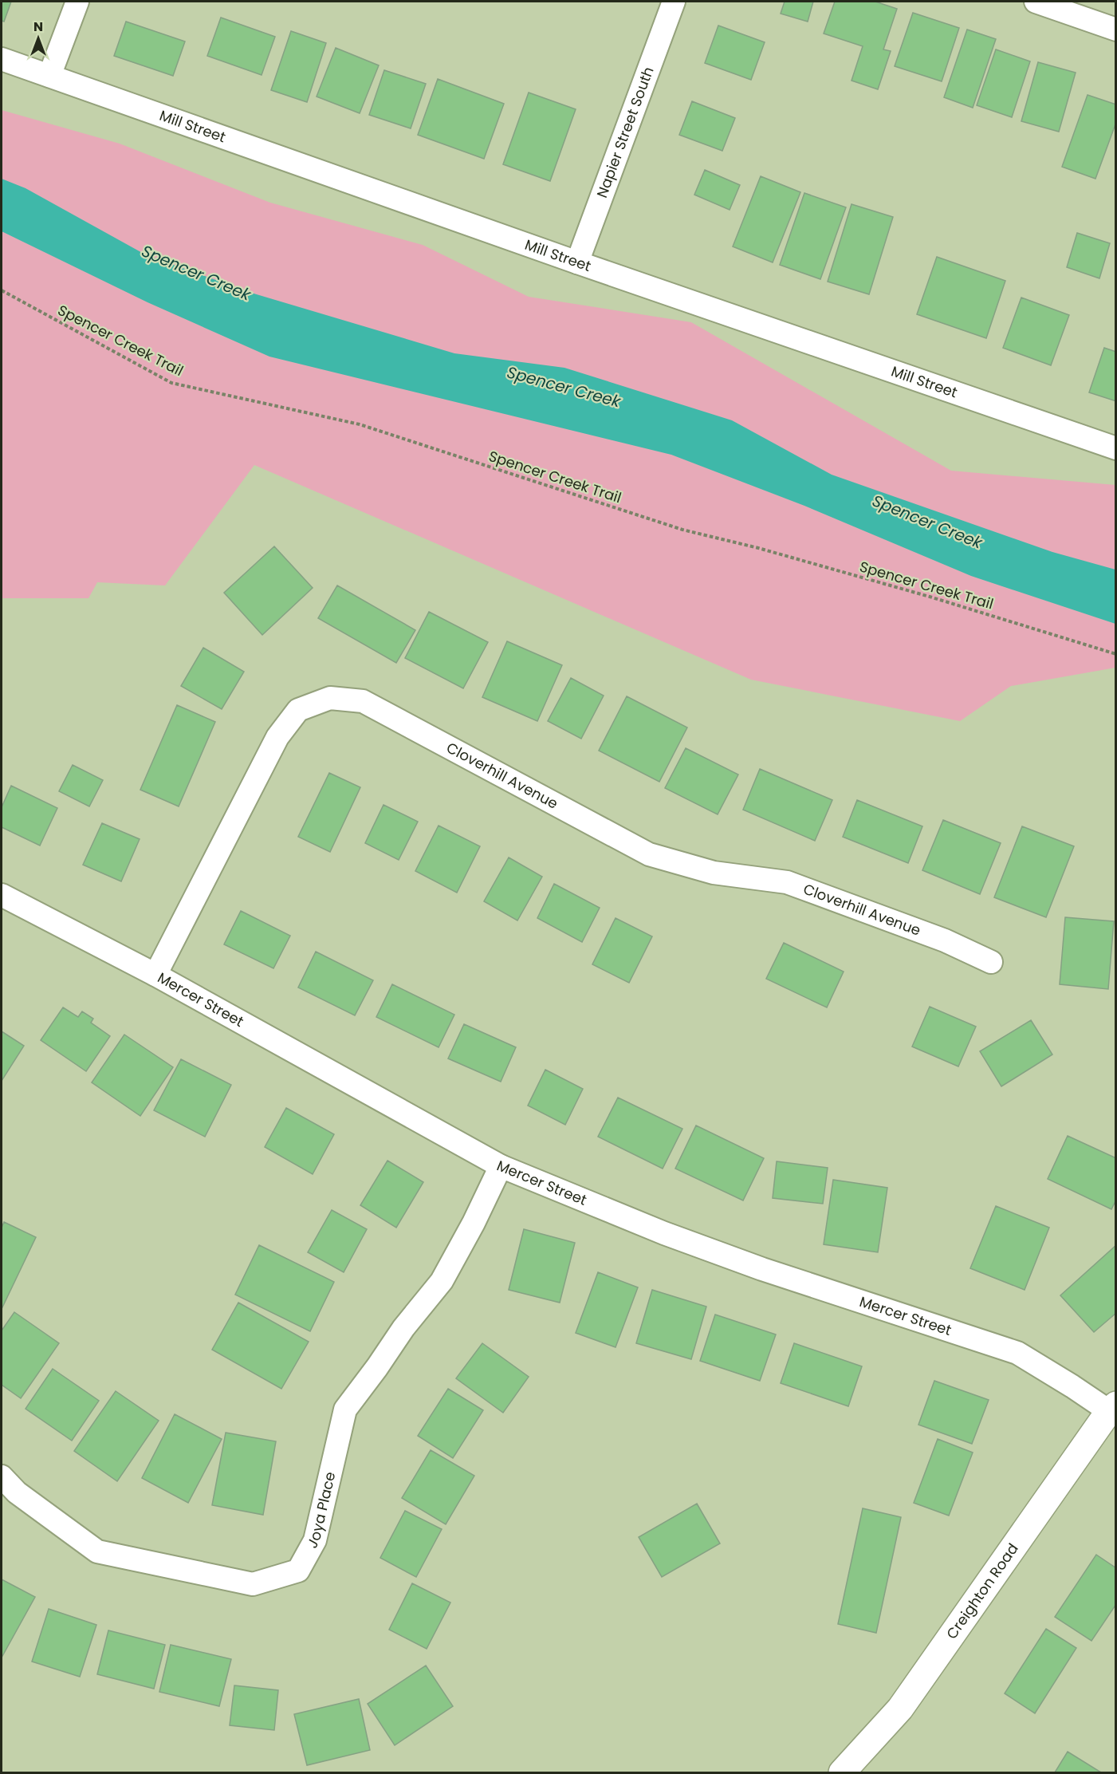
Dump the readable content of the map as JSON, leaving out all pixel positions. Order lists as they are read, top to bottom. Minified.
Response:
{"streets":{"street":["Mill Street","Napier Street South","Cloverhill Avenue","Mercer Street","Joya Place","Creighton Road"],"path":["Spencer Creek Trail"]},"crossings":[["Mill Street","Napier Street South"],["Cloverhill Avenue","Mercer Street"],["Mercer Street","Joya Place"],["Mercer Street","Creighton Road"]],"water":["Spencer Creek"],"north":"top"}
